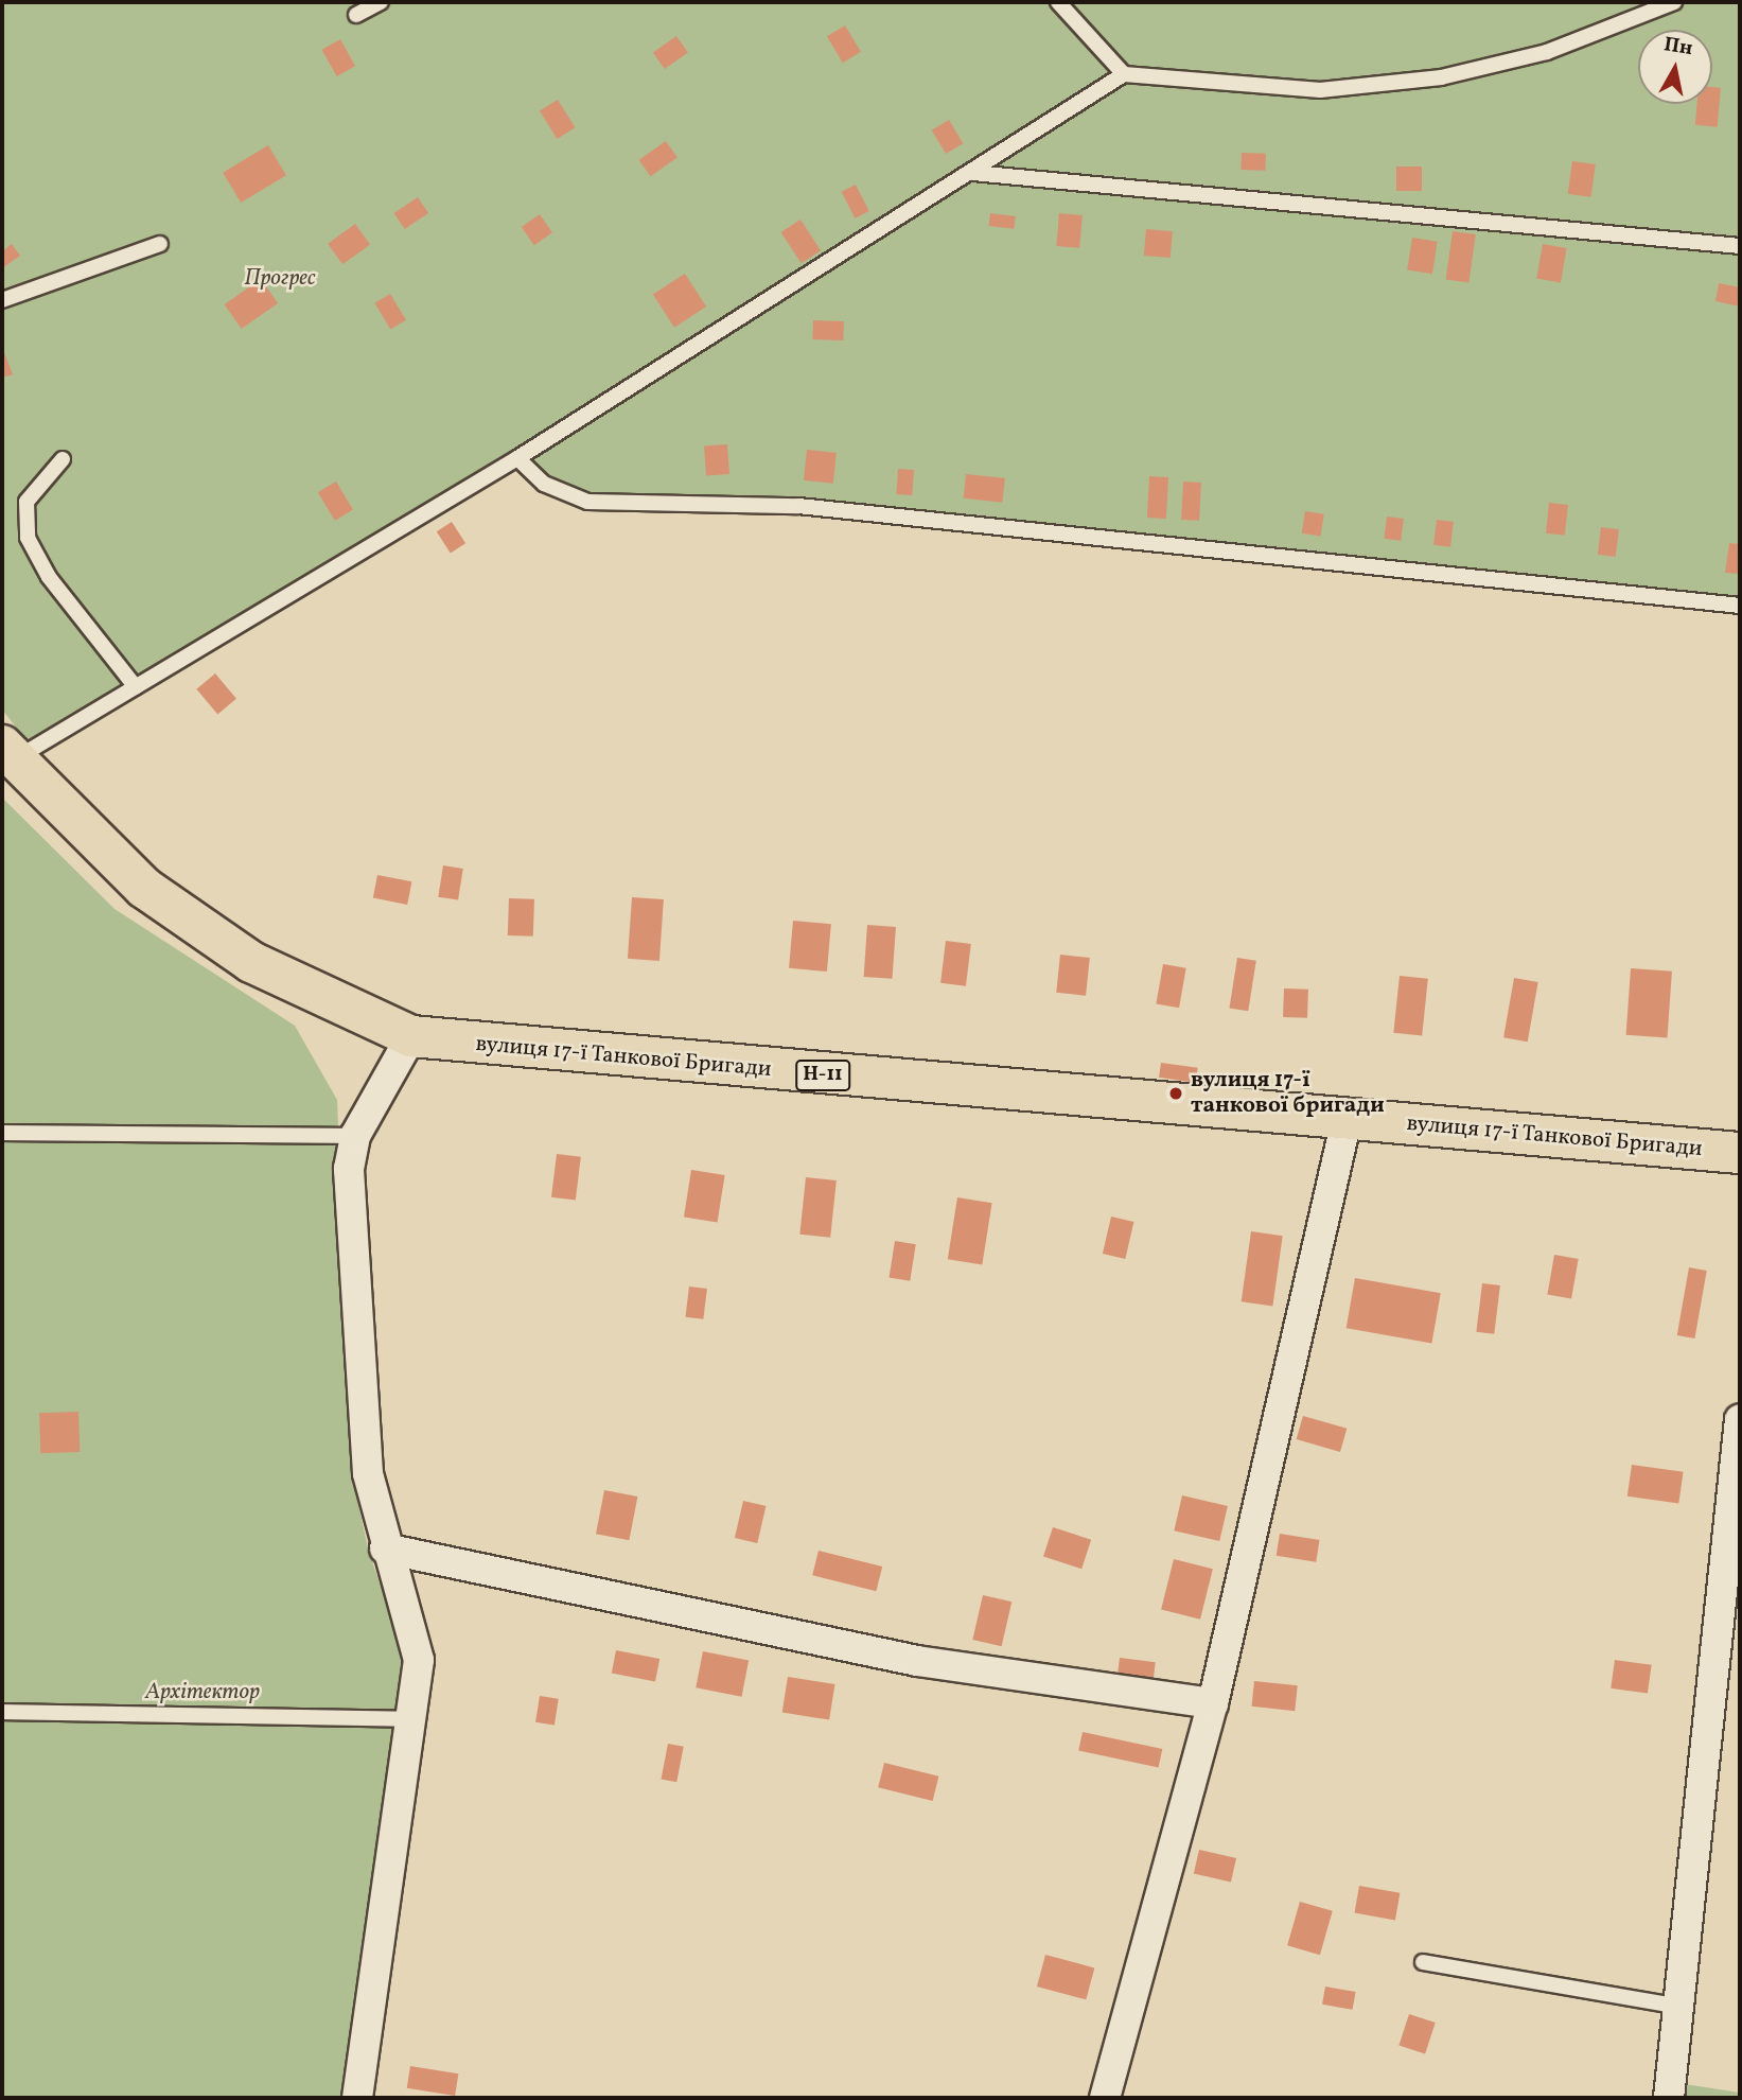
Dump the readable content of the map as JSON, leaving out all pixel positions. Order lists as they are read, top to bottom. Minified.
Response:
{"streets":{"main road":["вулиця 17-ї Танкової Бригади","Н-11"]},"parks":["Прогрес","Архітектор"],"places":["вулиця 17-ї танкової бригади"],"north":"top"}
